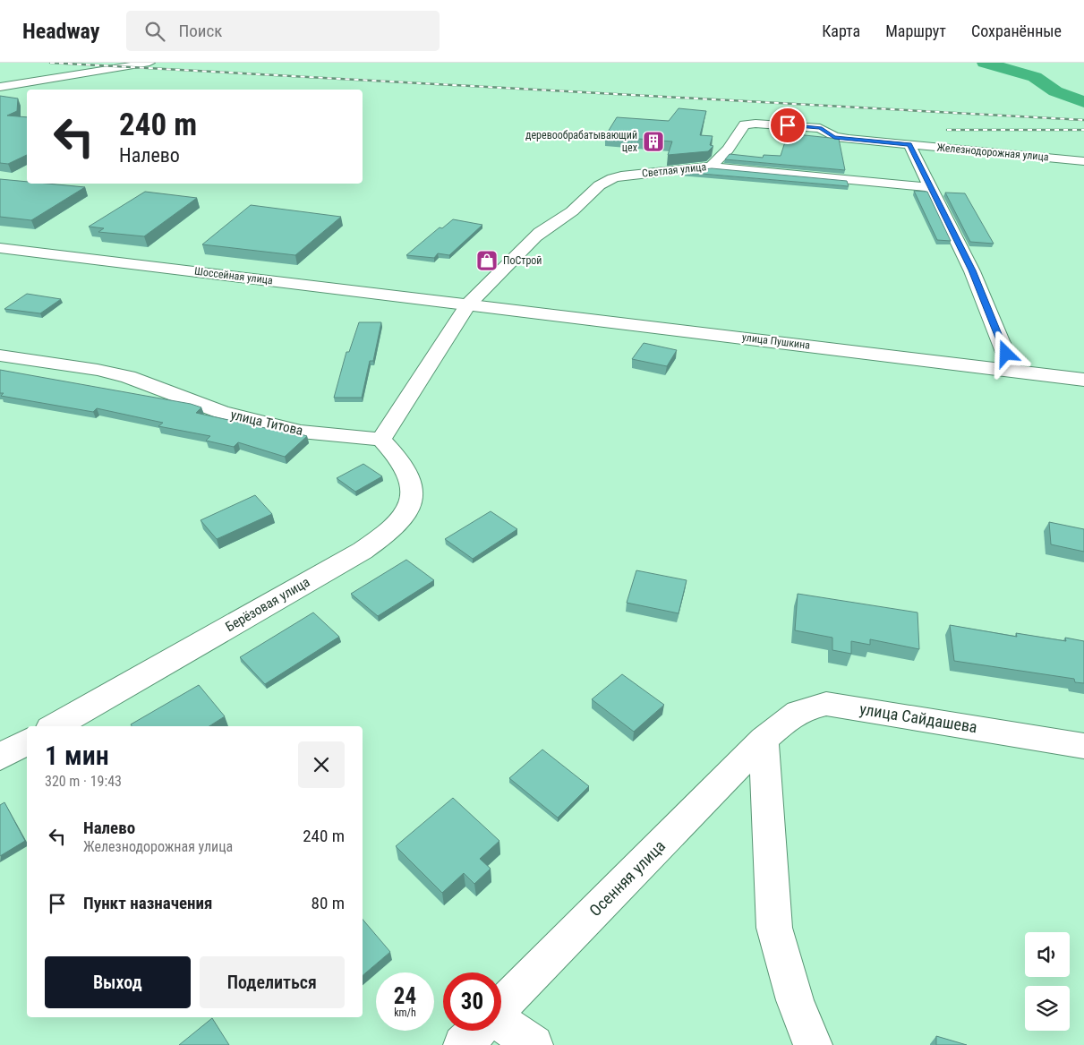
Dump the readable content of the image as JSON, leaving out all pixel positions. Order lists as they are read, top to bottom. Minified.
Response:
{"streets":{"street":["Железнодорожная улица","Светлая улица","Шоссейная улица","улица Пушкина","улица Титова","Берёзовая улица","улица Сайдашева","Осенняя улица"]},"crossings":[["Железнодорожная улица","Светлая улица"],["Светлая улица","Шоссейная улица"],["Светлая улица","улица Пушкина"],["Шоссейная улица","улица Пушкина"],["улица Титова","Берёзовая улица"],["улица Сайдашева","Осенняя улица"]],"places":{"building":["деревообрабатывающий цех"],"shop":["ПоСтрой"]},"page":{"header":"Headway","search":"Поиск","nav":["Карта","Маршрут","Сохранённые"],"turn":["240 m","Налево"],"heading":["1 мин","320 m · 19:43"],"list":[{"name":"Налево","note":"Железнодорожная улица","value":"240 m"},{"name":"Пункт назначения","value":"80 m"}],"buttons":["Выход","Поделиться"],"speed":"24 km/h","limit":"30"}}
